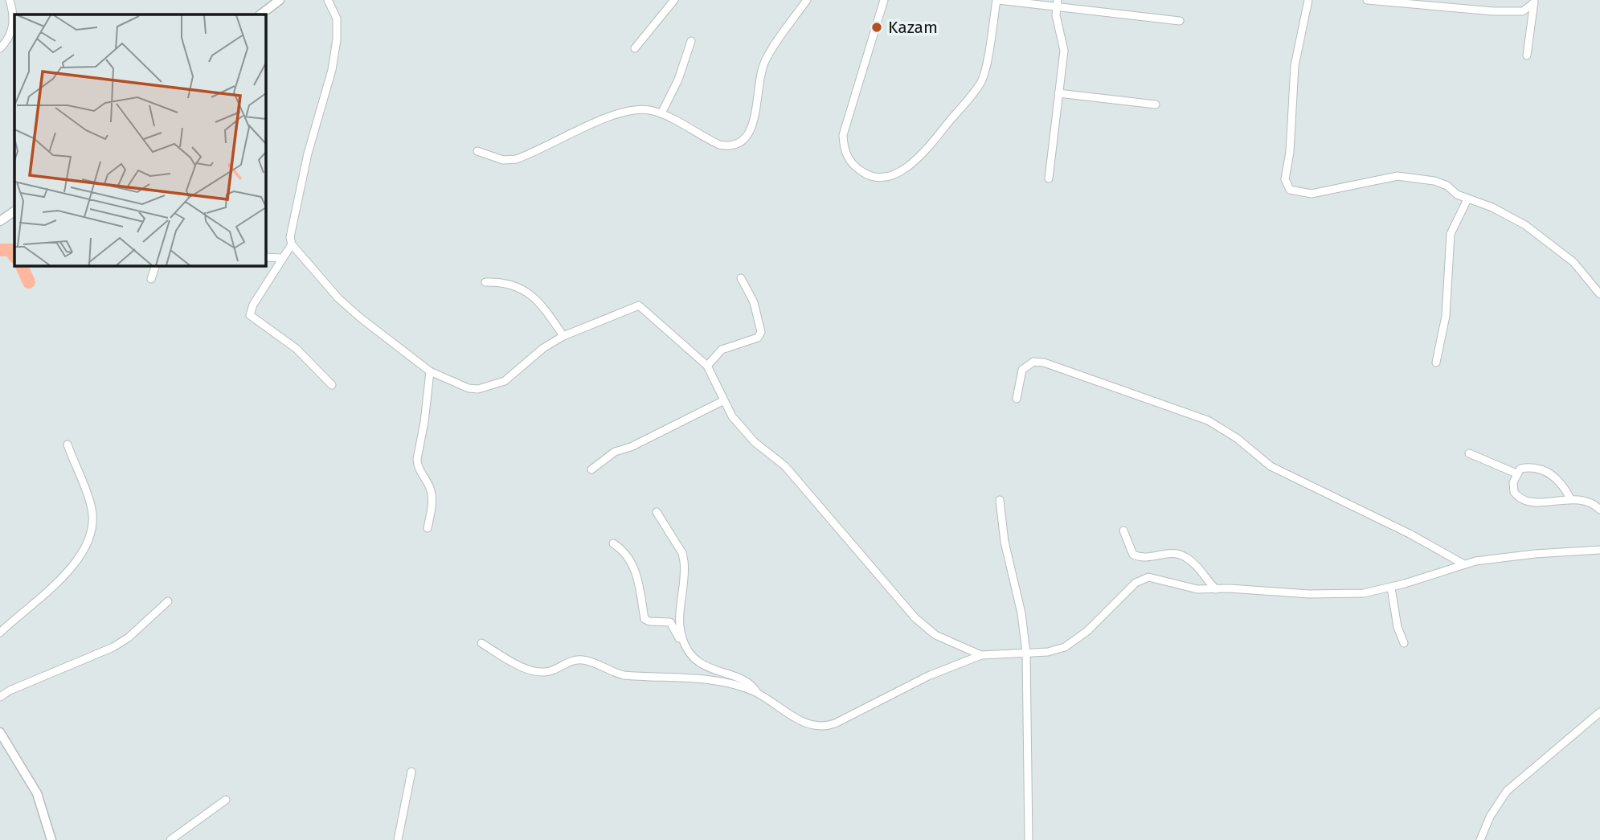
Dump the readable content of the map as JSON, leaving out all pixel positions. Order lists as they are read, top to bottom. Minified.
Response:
{"places":["Kazam"]}
